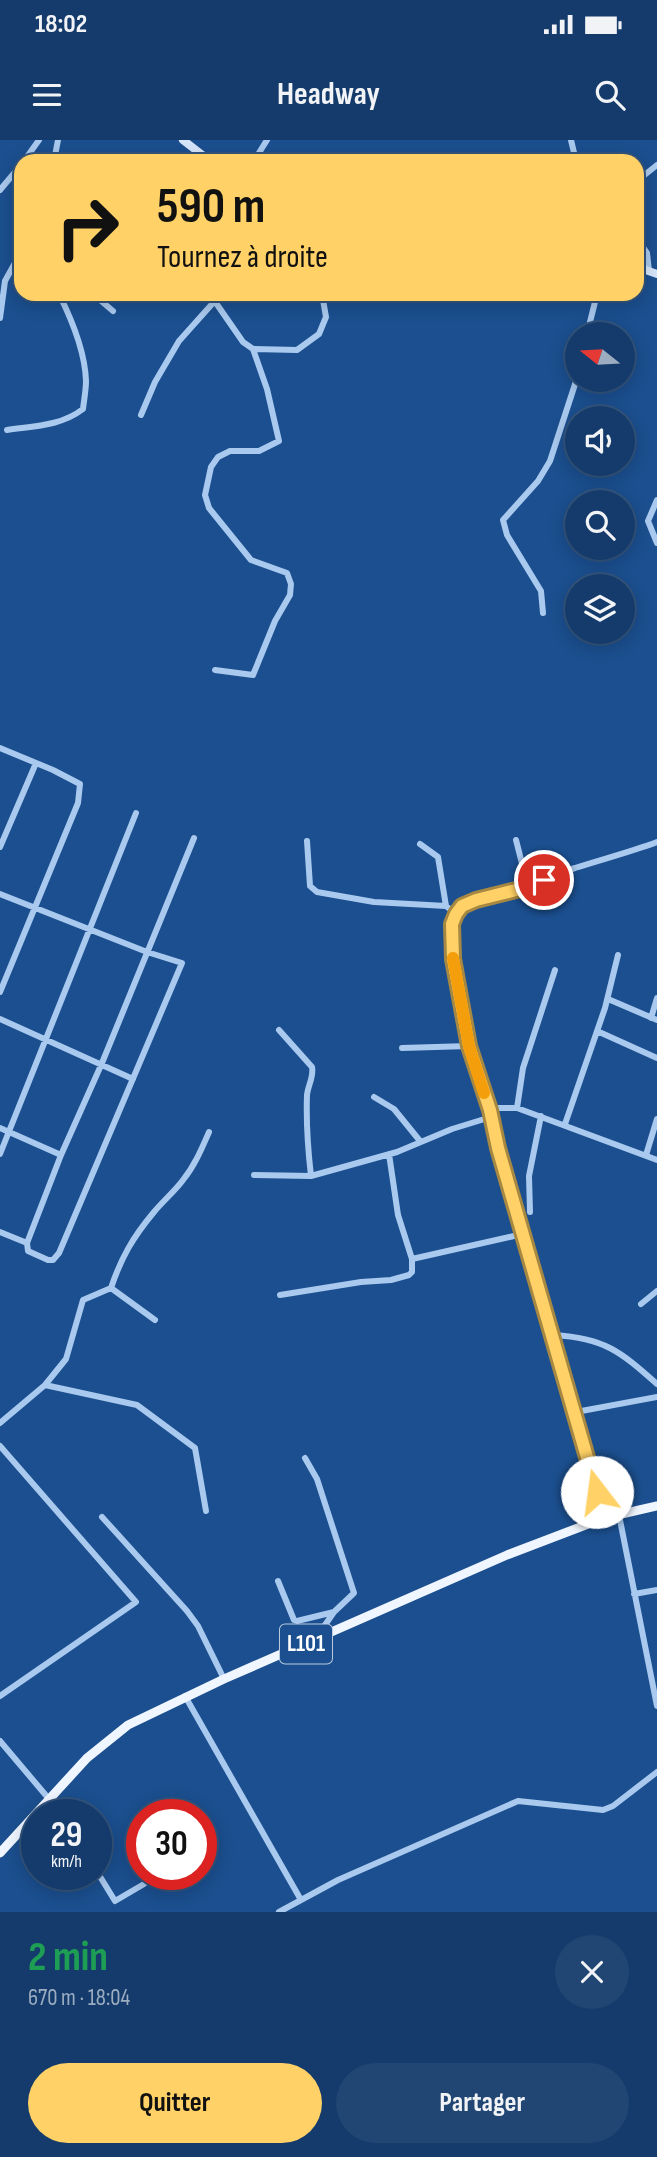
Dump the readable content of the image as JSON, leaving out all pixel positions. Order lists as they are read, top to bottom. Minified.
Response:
{"streets":{"main road":["L101"]},"north":"left","page":{"status":"18:02","header":"Headway","turn":["590 m","Tournez à droite"],"speed":"29 km/h","limit":"30","heading":["2 min","670 m · 18:04"],"buttons":["Quitter","Partager"]}}
